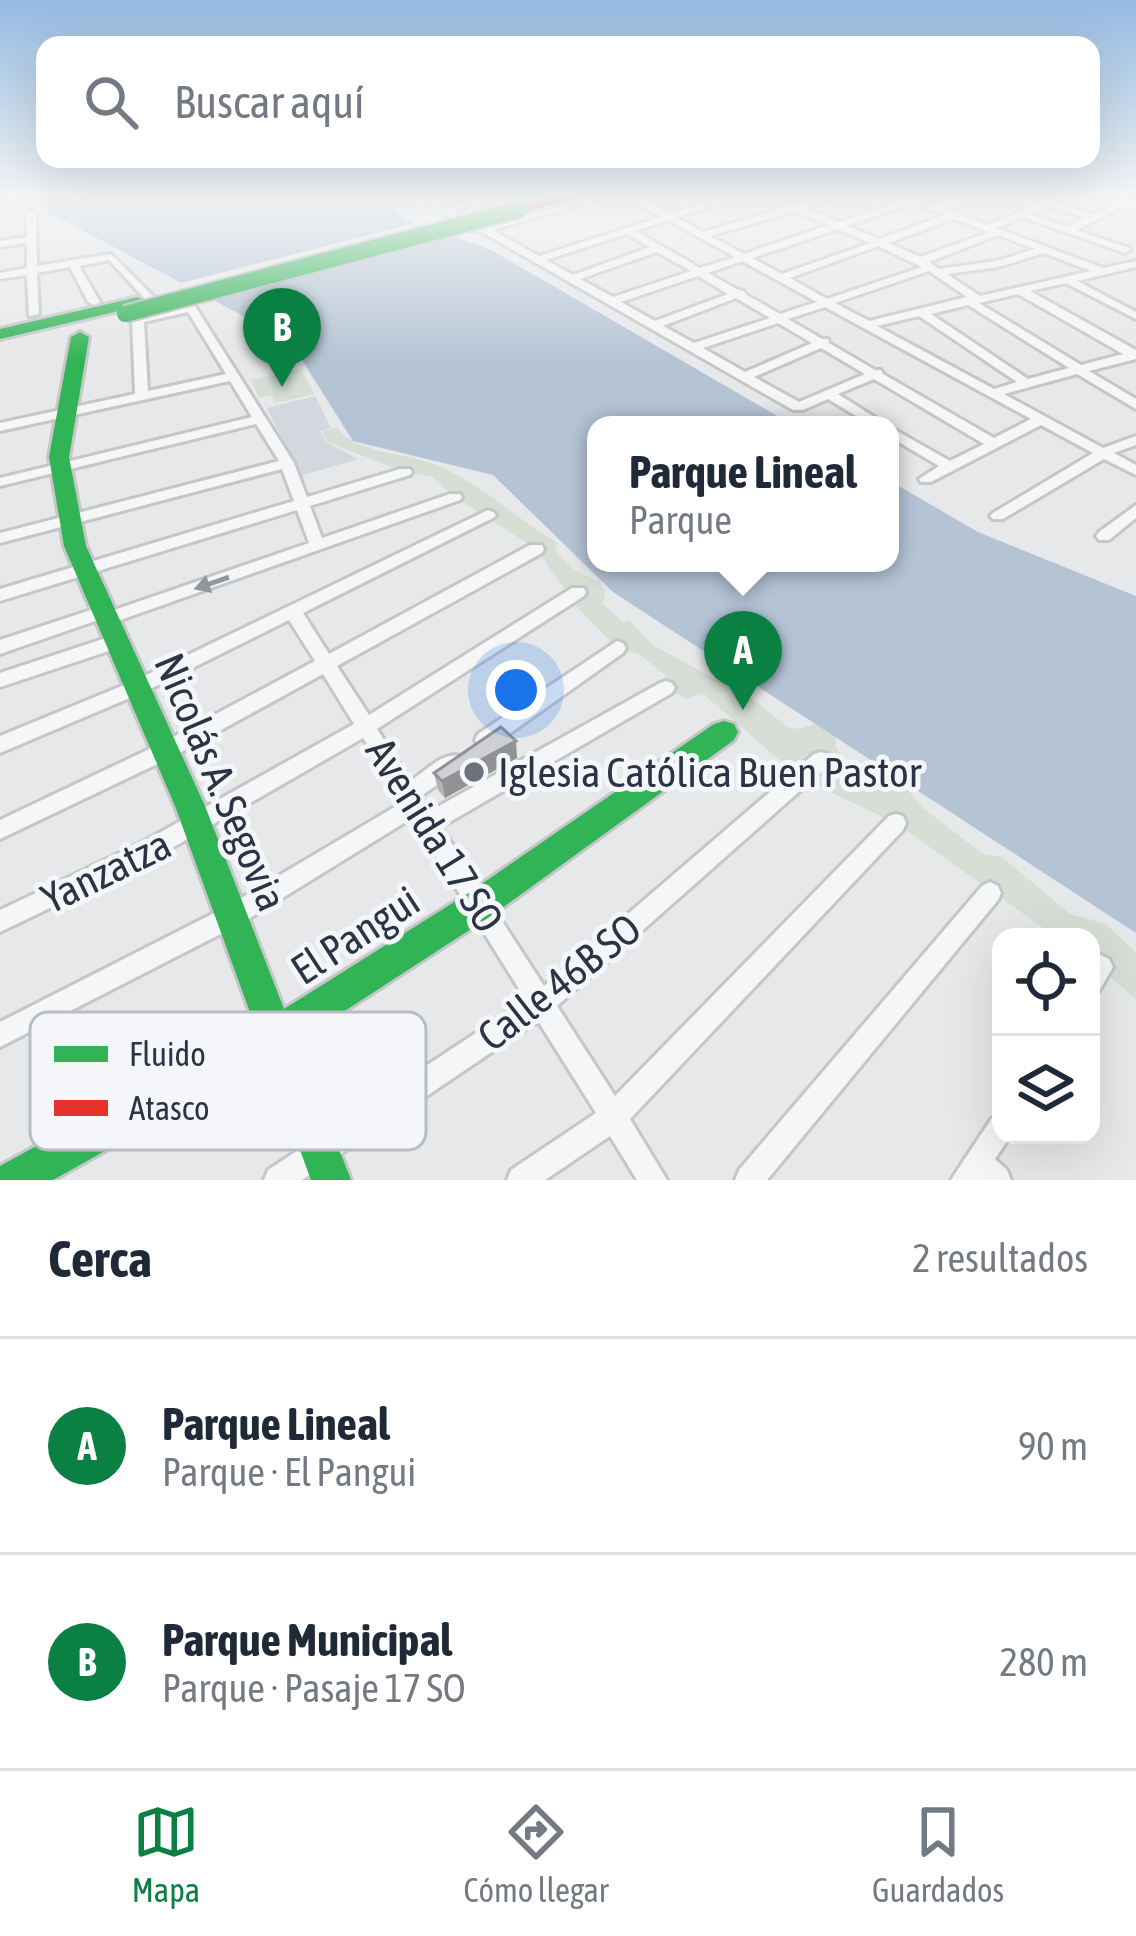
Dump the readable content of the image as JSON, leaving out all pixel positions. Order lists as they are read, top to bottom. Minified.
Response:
{"streets":{"main road":["Nicolás A. Segovia","El Pangui"],"street":["Avenida 17 SO","Yanzatza","Calle 46B SO"]},"crossings":[["Nicolás A. Segovia","Yanzatza"],["Avenida 17 SO","Yanzatza"],["Avenida 17 SO","El Pangui"],["Avenida 17 SO","Calle 46B SO"]],"places":["Iglesia Católica Buen Pastor"],"legend":["Fluido","Atasco"],"page":{"search":"Buscar aquí","pins":["B","A"],"popup":["Parque Lineal","Parque"],"heading":["Cerca","2 resultados"],"list":[{"mark":"A","name":"Parque Lineal","note":"Parque · El Pangui","value":"90 m"},{"mark":"B","name":"Parque Municipal","note":"Parque · Pasaje 17 SO","value":"280 m"}],"nav":["Mapa","Cómo llegar","Guardados"]}}
